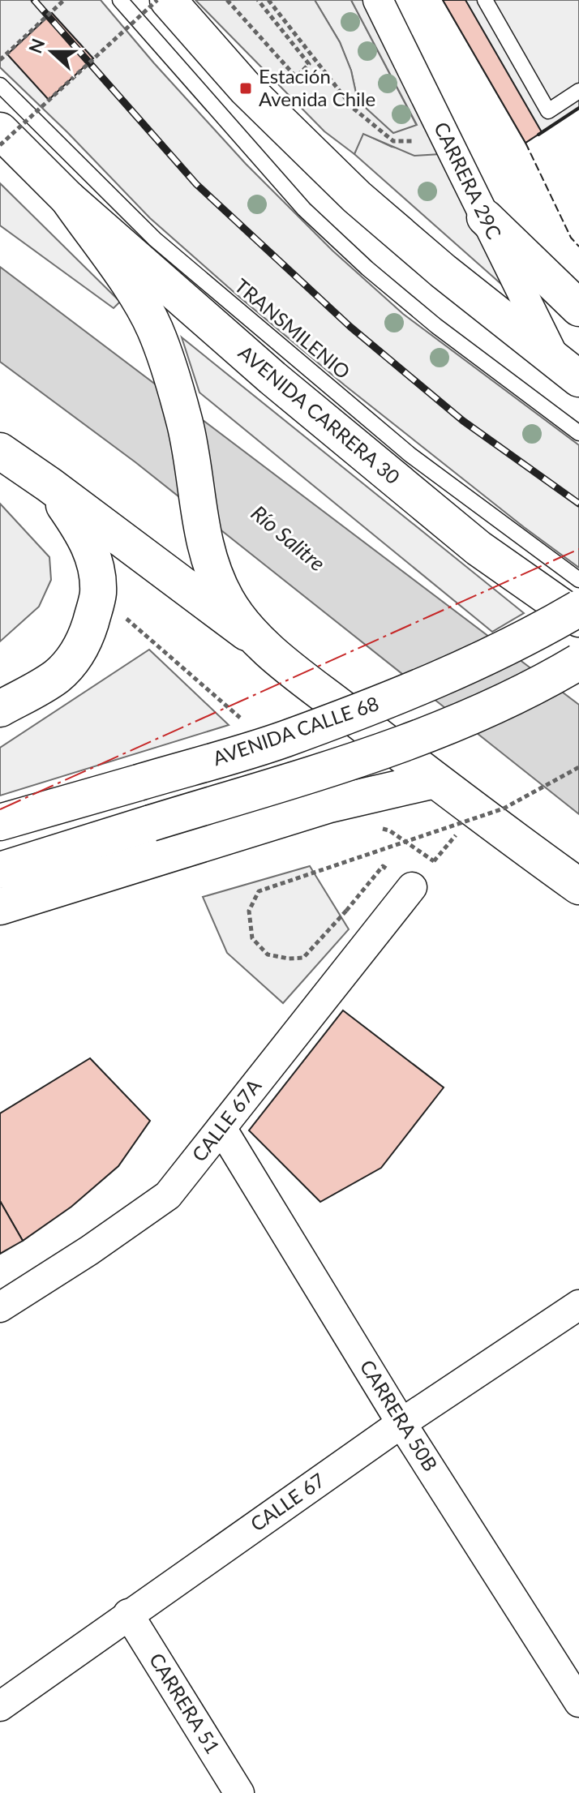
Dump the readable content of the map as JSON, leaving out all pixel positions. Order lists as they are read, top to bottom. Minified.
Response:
{"streets":{"main road":["AVENIDA CARRERA 30","AVENIDA CALLE 68"],"street":["CARRERA 29C","CALLE 67A","CARRERA 50B","CALLE 67","CARRERA 51"],"lane":["TRANSMILENIO"]},"crossings":[["CALLE 67A","CARRERA 50B"],["CARRERA 50B","CALLE 67"],["CALLE 67","CARRERA 51"]],"water":["Río Salitre"],"places":{"transit":["Estación Avenida Chile"]},"north":"left"}
